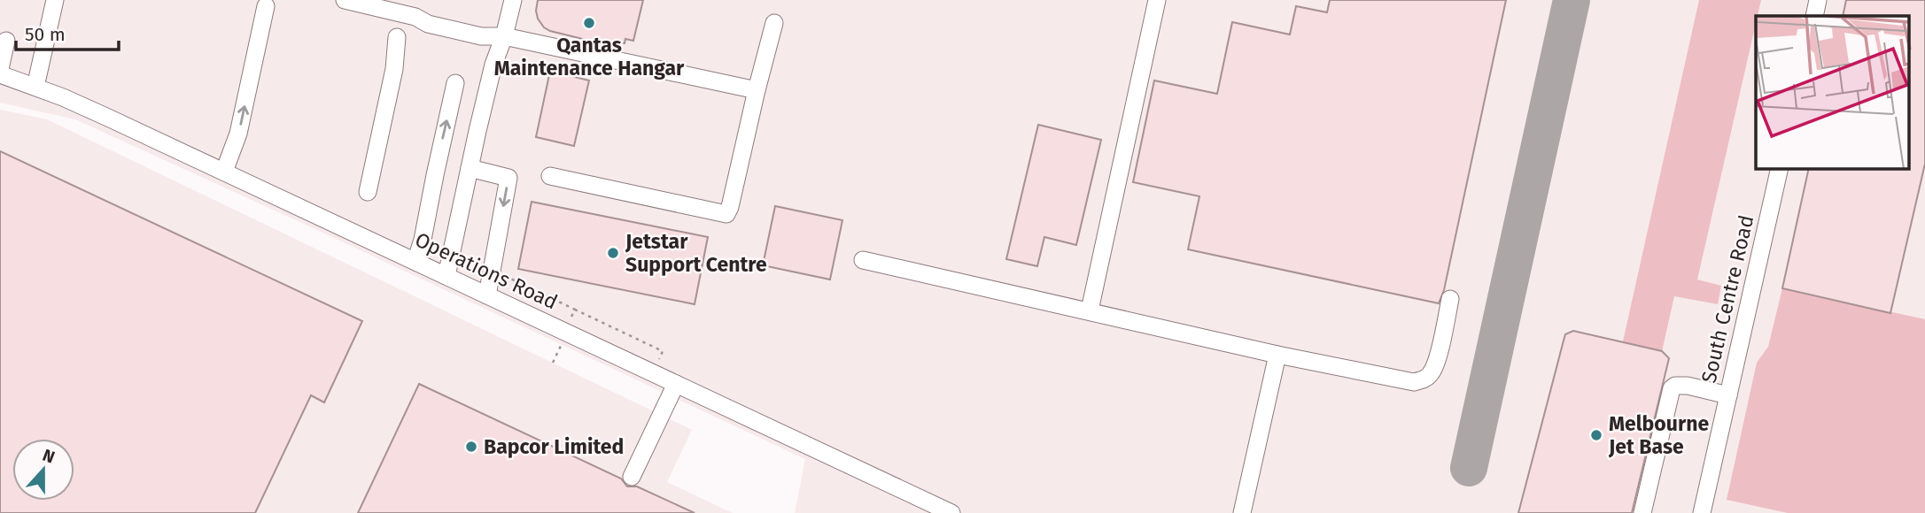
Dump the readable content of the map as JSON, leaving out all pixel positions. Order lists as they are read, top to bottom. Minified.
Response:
{"streets":{"street":["Operations Road","South Centre Road"]},"places":["Qantas Maintenance Hangar","Jetstar Support Centre","Melbourne Jet Base","Bapcor Limited"],"scale_bar":"50 m","north":"top"}
